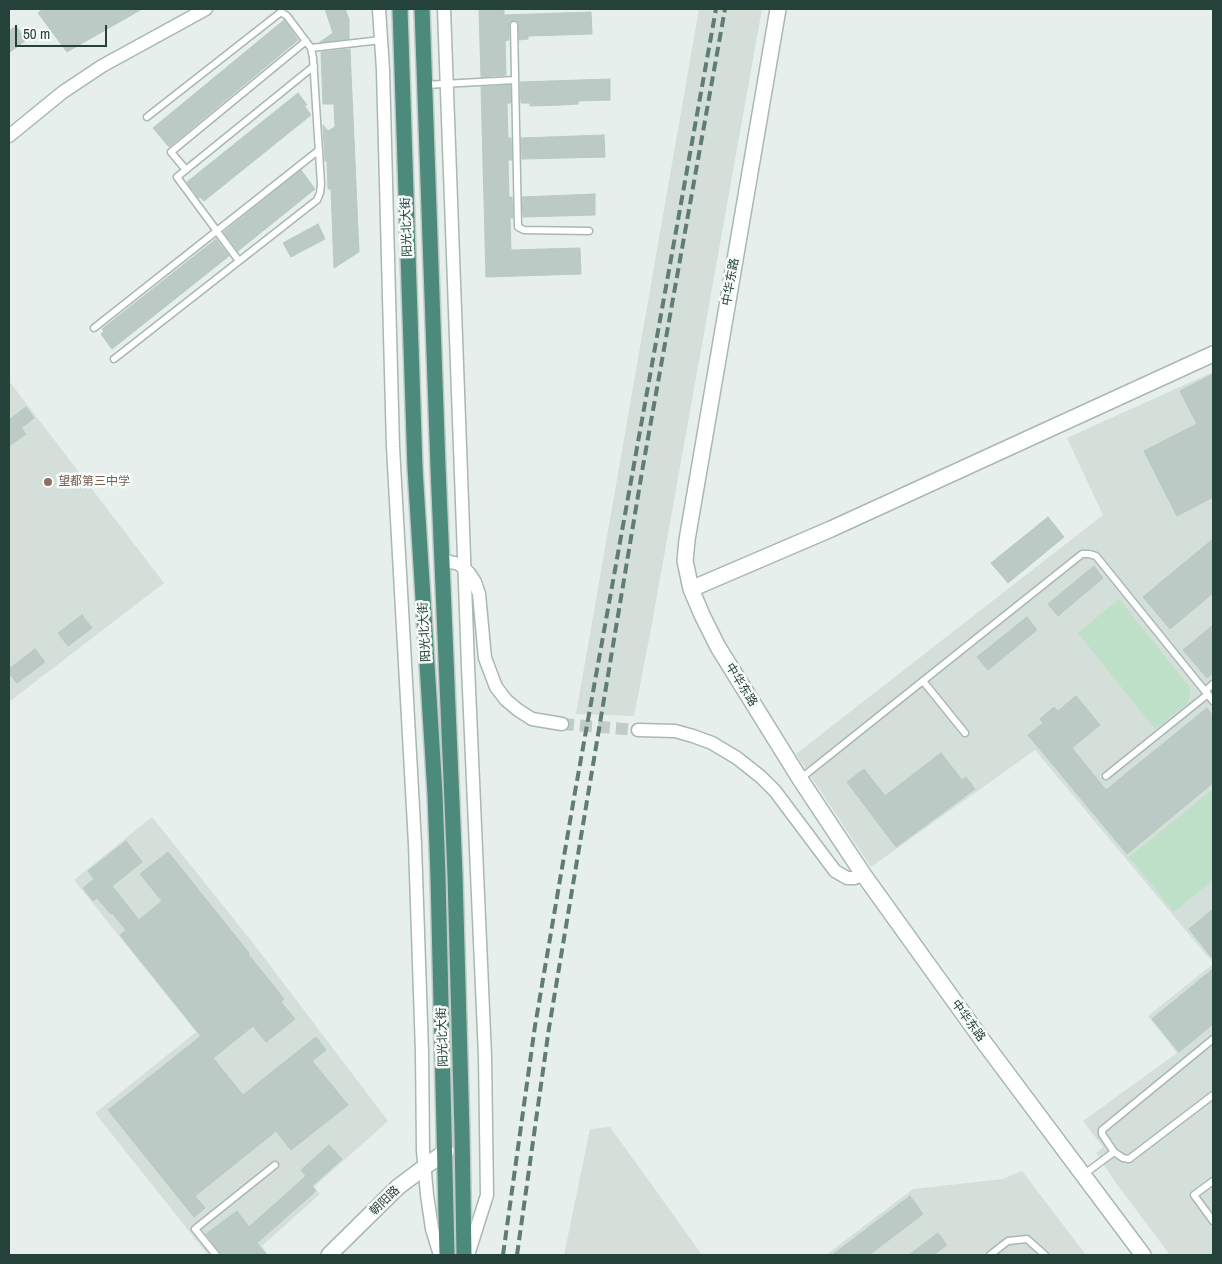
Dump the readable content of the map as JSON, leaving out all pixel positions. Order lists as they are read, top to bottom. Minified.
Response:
{"streets":{"highway":["阳光北大街"],"street":["中华东路","朝阳路"]},"crossings":[["阳光北大街","朝阳路"]],"places":["望都第三中学"],"scale_bar":"50 m"}
